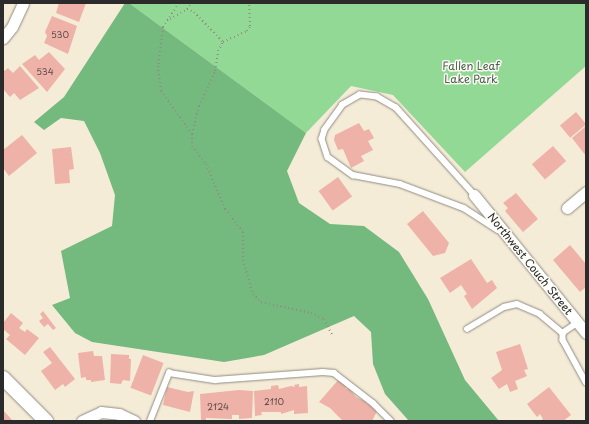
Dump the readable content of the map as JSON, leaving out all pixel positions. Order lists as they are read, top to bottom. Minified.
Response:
{"streets":{"street":["Northwest Couch Street"]},"parks":["Fallen Leaf Lake Park"],"house_numbers":["530","534","2110","2124"]}
